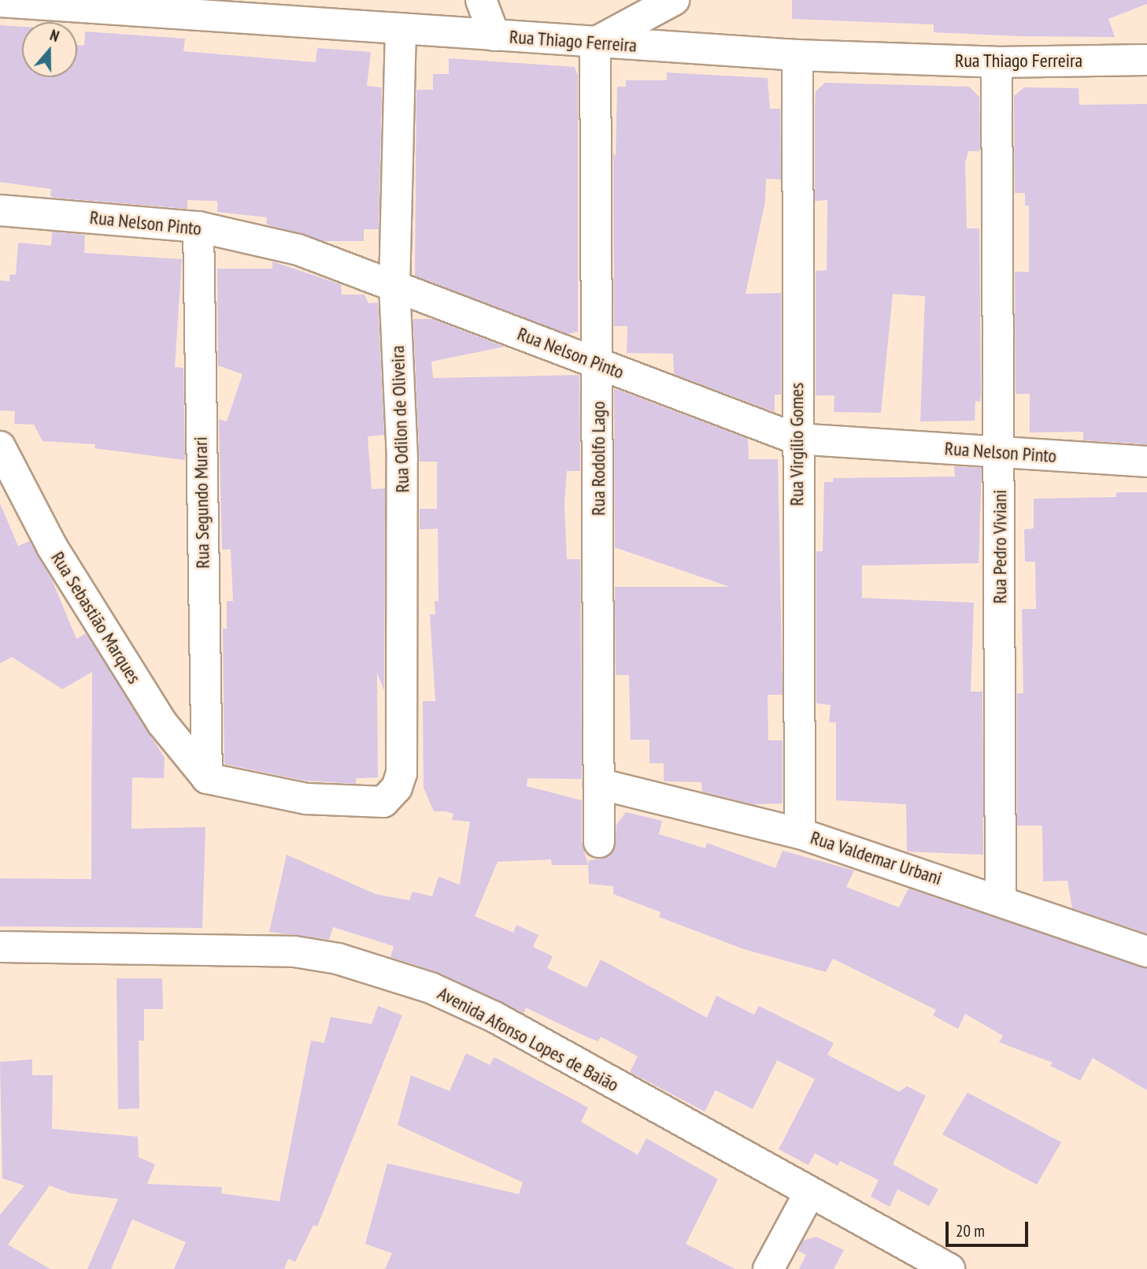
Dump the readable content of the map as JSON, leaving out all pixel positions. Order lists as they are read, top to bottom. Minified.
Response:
{"streets":{"street":["Rua Thiago Ferreira","Rua Nelson Pinto","Rua Odilon de Oliveira","Rua Virgílio Gomes","Rua Rodolfo Lago","Rua Segundo Murari","Rua Pedro Viviani","Rua Sebastião Marques","Rua Valdemar Urbani","Avenida Afonso Lopes de Baião"]},"crossings":[["Rua Thiago Ferreira","Rua Odilon de Oliveira"],["Rua Thiago Ferreira","Rua Virgílio Gomes"],["Rua Thiago Ferreira","Rua Rodolfo Lago"],["Rua Thiago Ferreira","Rua Pedro Viviani"],["Rua Nelson Pinto","Rua Odilon de Oliveira"],["Rua Nelson Pinto","Rua Virgílio Gomes"],["Rua Nelson Pinto","Rua Rodolfo Lago"],["Rua Nelson Pinto","Rua Segundo Murari"],["Rua Nelson Pinto","Rua Pedro Viviani"],["Rua Odilon de Oliveira","Rua Segundo Murari"],["Rua Odilon de Oliveira","Rua Sebastião Marques"],["Rua Virgílio Gomes","Rua Valdemar Urbani"],["Rua Rodolfo Lago","Rua Valdemar Urbani"],["Rua Segundo Murari","Rua Sebastião Marques"],["Rua Pedro Viviani","Rua Valdemar Urbani"]],"scale_bar":"20 m","north":"top"}
